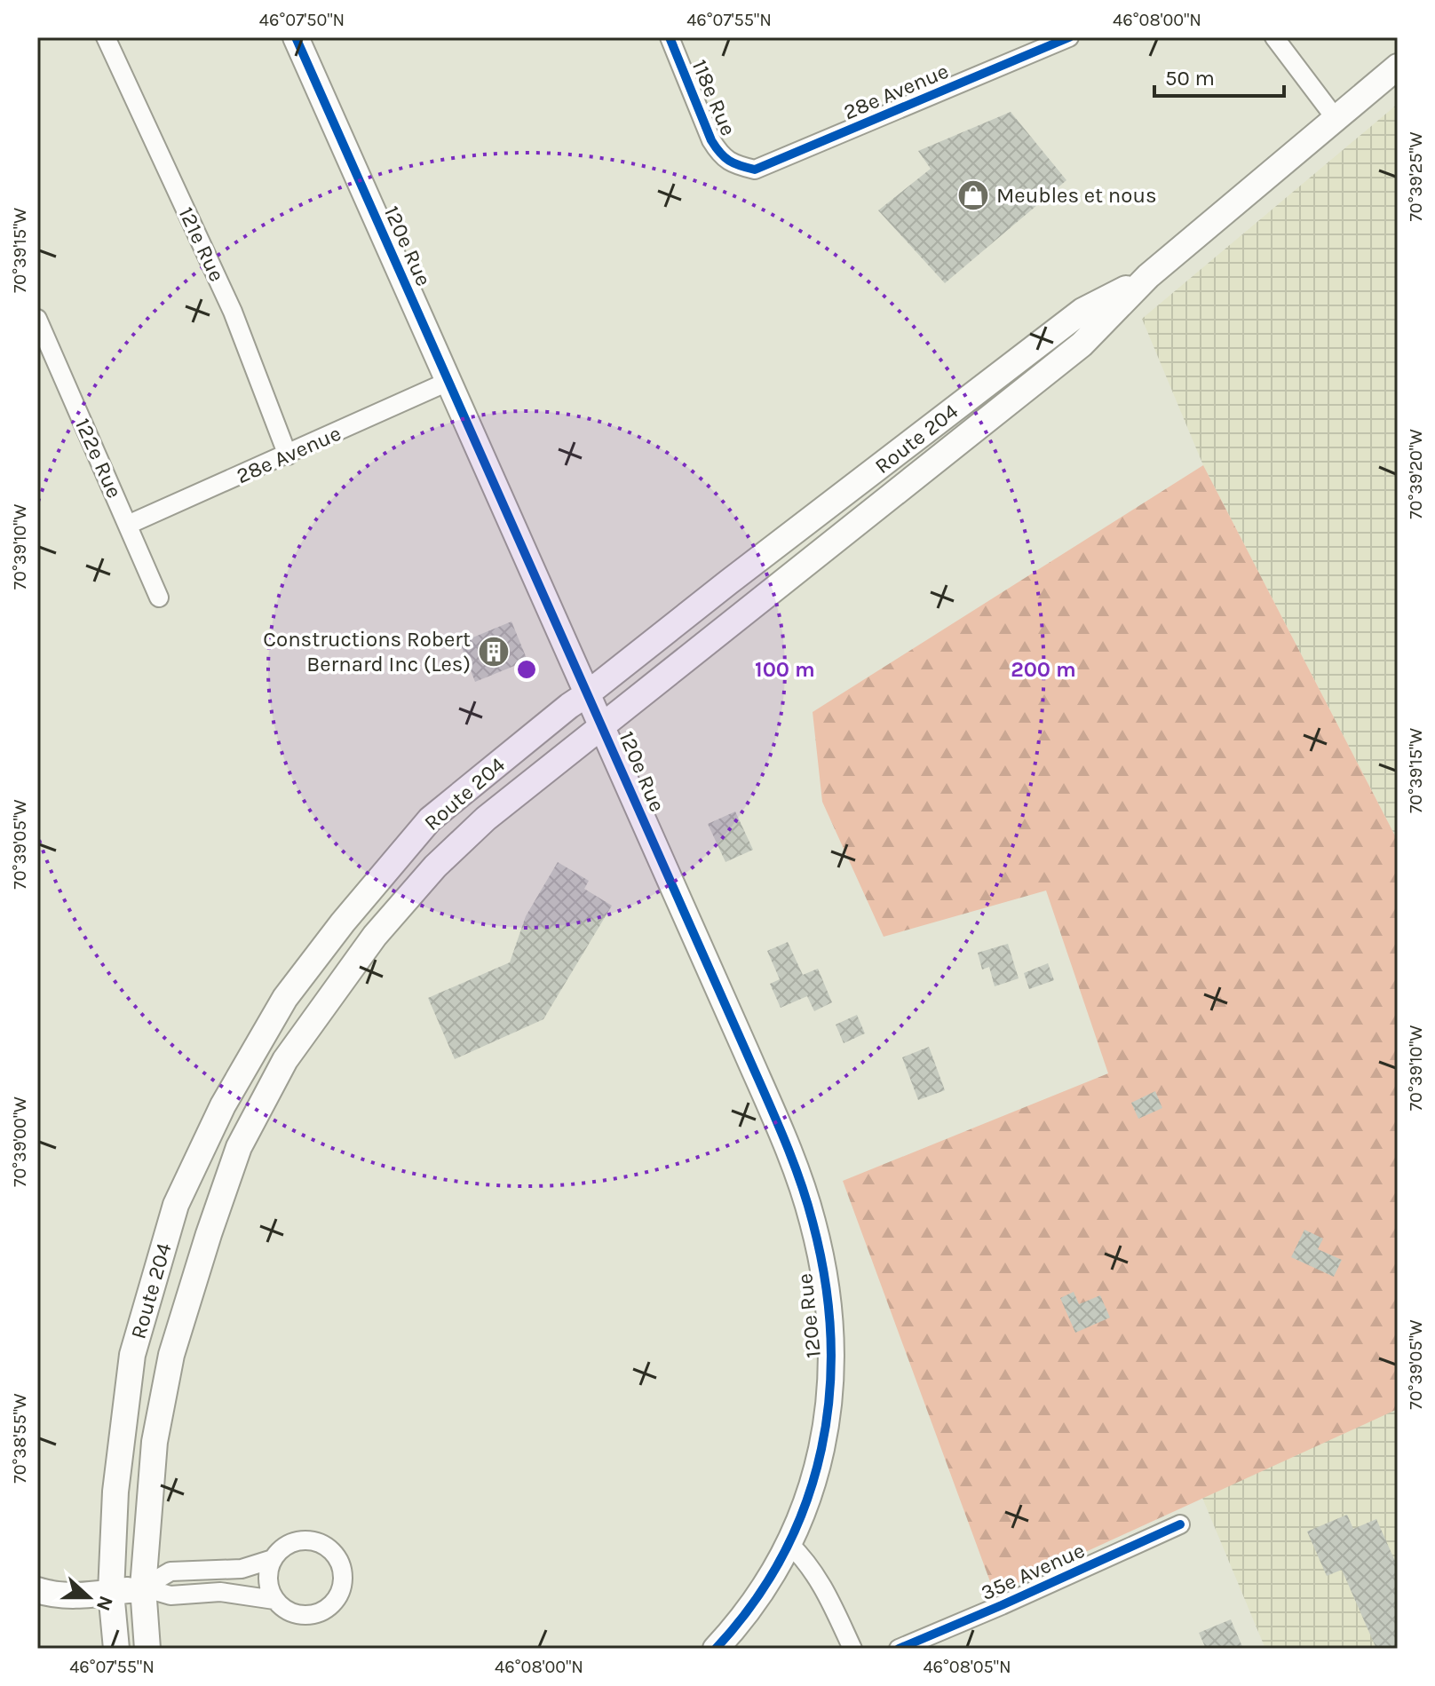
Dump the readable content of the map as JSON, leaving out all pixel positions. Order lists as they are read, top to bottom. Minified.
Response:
{"streets":{"main road":["120e Rue","Route 204"],"street":["28e Avenue","118e Rue","121e Rue","122e Rue","35e Avenue"]},"crossings":[["28e Avenue","118e Rue"],["28e Avenue","121e Rue"],["28e Avenue","120e Rue"],["28e Avenue","122e Rue"],["120e Rue","Route 204"]],"places":{"shop":["Meubles et nous"],"building":["Constructions Robert Bernard Inc (Les)"]},"scale_bar":"50 m","north":"right","coordinates":["46°07'50\"N","46°07'55\"N","46°08'00\"N","70°39'25\"W","70°39'15\"W","70°39'20\"W","70°39'10\"W","70°39'05\"W","70°39'00\"W","70°38'55\"W","46°08'05\"N"],"rings":["100 m","200 m"]}
